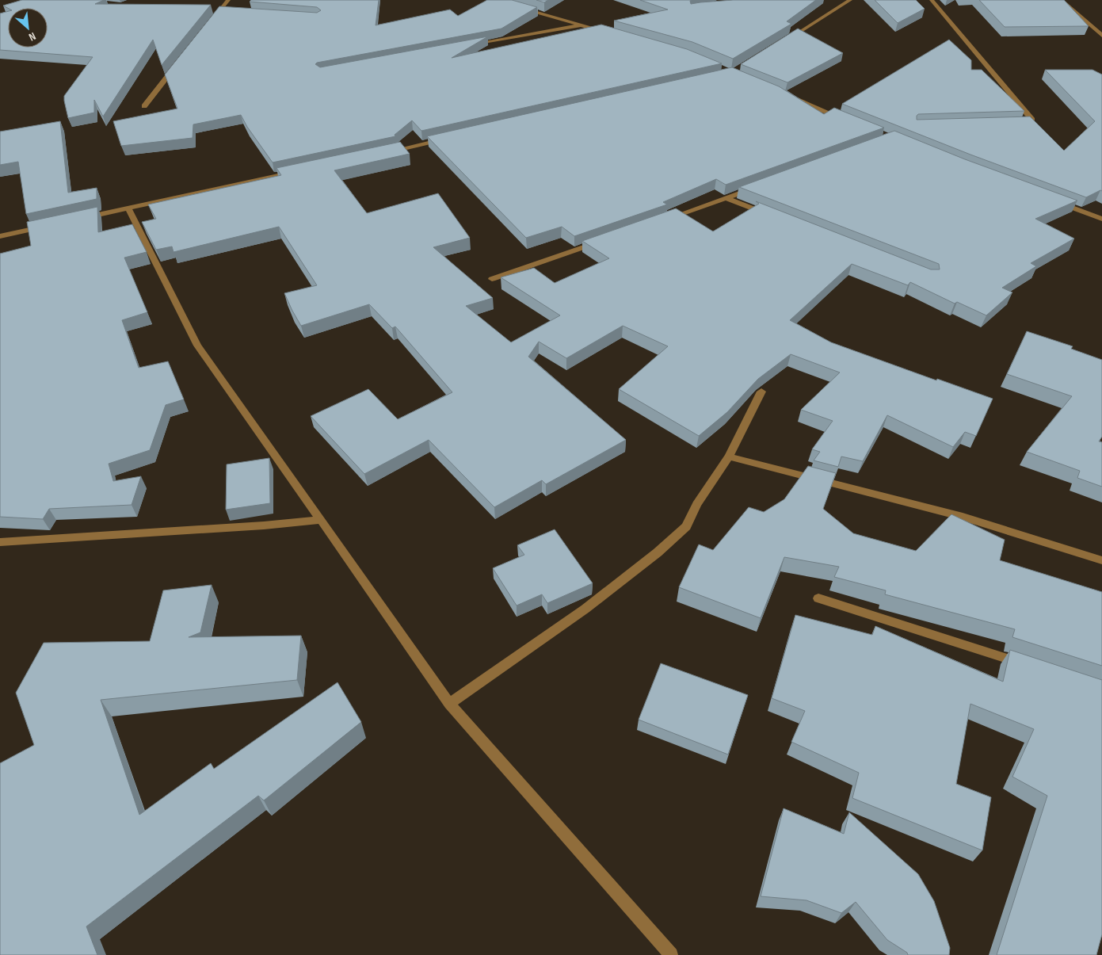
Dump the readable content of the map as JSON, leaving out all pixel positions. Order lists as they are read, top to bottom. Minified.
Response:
{"north":"bottom right"}
